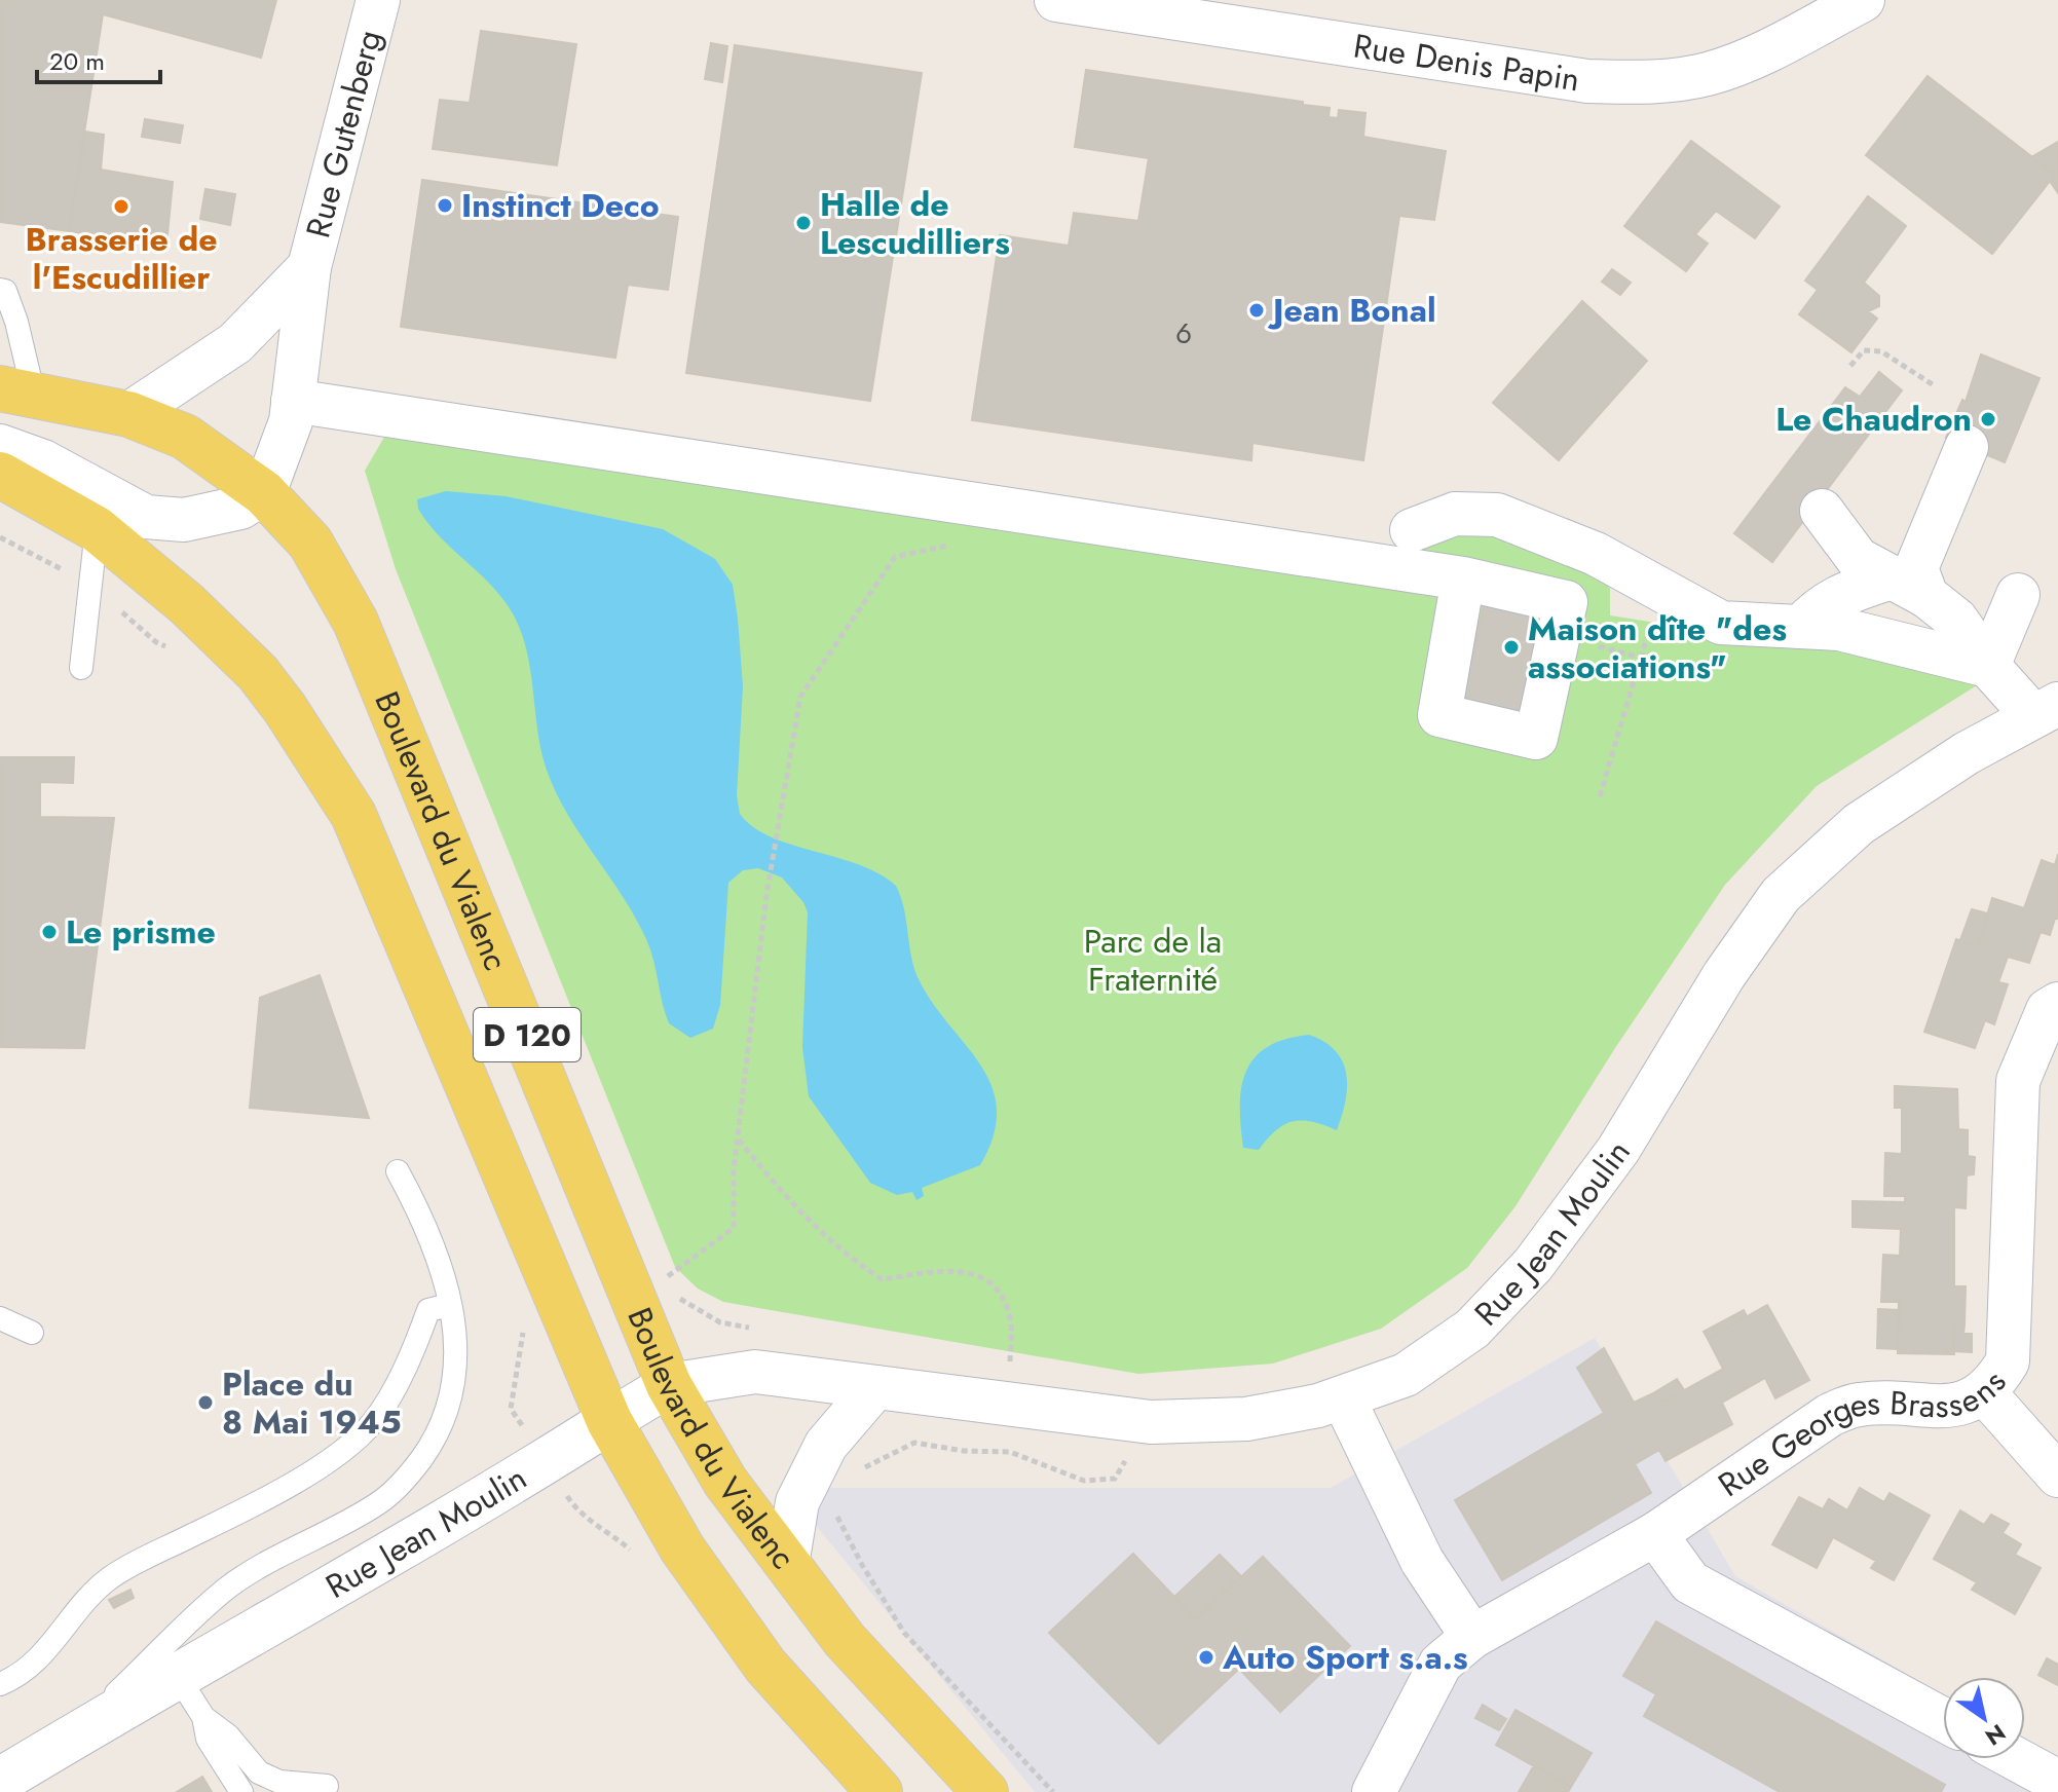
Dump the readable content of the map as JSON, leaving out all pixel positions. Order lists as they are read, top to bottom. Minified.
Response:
{"streets":{"main road":["Boulevard du Vialenc","D 120"],"street":["Rue Denis Papin","Rue Gutenberg","Rue Jean Moulin","Rue Georges Brassens"]},"crossings":[["Rue Gutenberg","Boulevard du Vialenc"],["Boulevard du Vialenc","Rue Jean Moulin"],["D 120","Rue Jean Moulin"]],"parks":["Parc de la Fraternité"],"places":["Instinct Deco","Brasserie de l'Escudillier","Halle de Lescudilliers","Jean Bonal","Le Chaudron","Maison dîte \"des associations\"","Le prisme","Place du 8 Mai 1945","Auto Sport s.a.s"],"house_numbers":["6"],"scale_bar":"20 m","north":"bottom right"}
